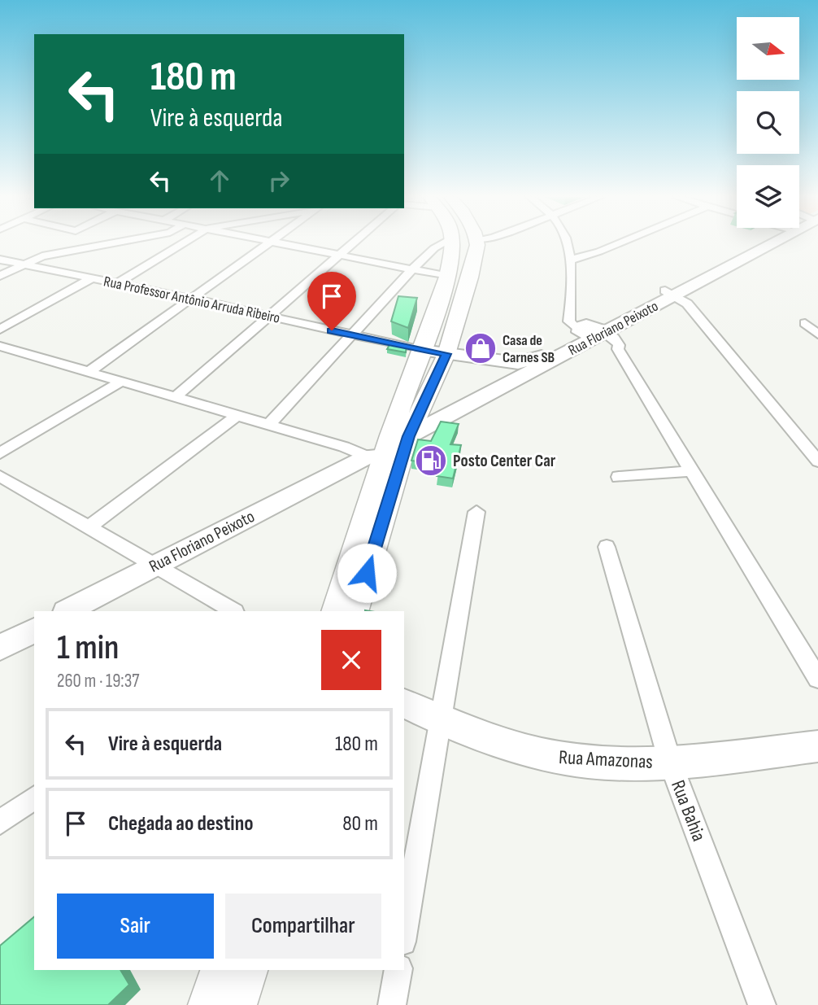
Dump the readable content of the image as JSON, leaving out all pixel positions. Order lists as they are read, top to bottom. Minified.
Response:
{"streets":{"main road":["Rua Professor Antônio Arruda Ribeiro","Rua Floriano Peixoto","Rua Amazonas"],"street":["Rua Bahia"]},"crossings":[["Rua Professor Antônio Arruda Ribeiro","Rua Floriano Peixoto"],["Rua Amazonas","Rua Bahia"]],"places":{"shop":["Casa de Carnes SB"],"fuel station":["Posto Center Car"]},"north":"right","page":{"turn":["180 m","Vire à esquerda"],"heading":["1 min","260 m · 19:37"],"list":[{"name":"Vire à esquerda","value":"180 m"},{"name":"Chegada ao destino","value":"80 m"}],"buttons":["Sair","Compartilhar"]}}
